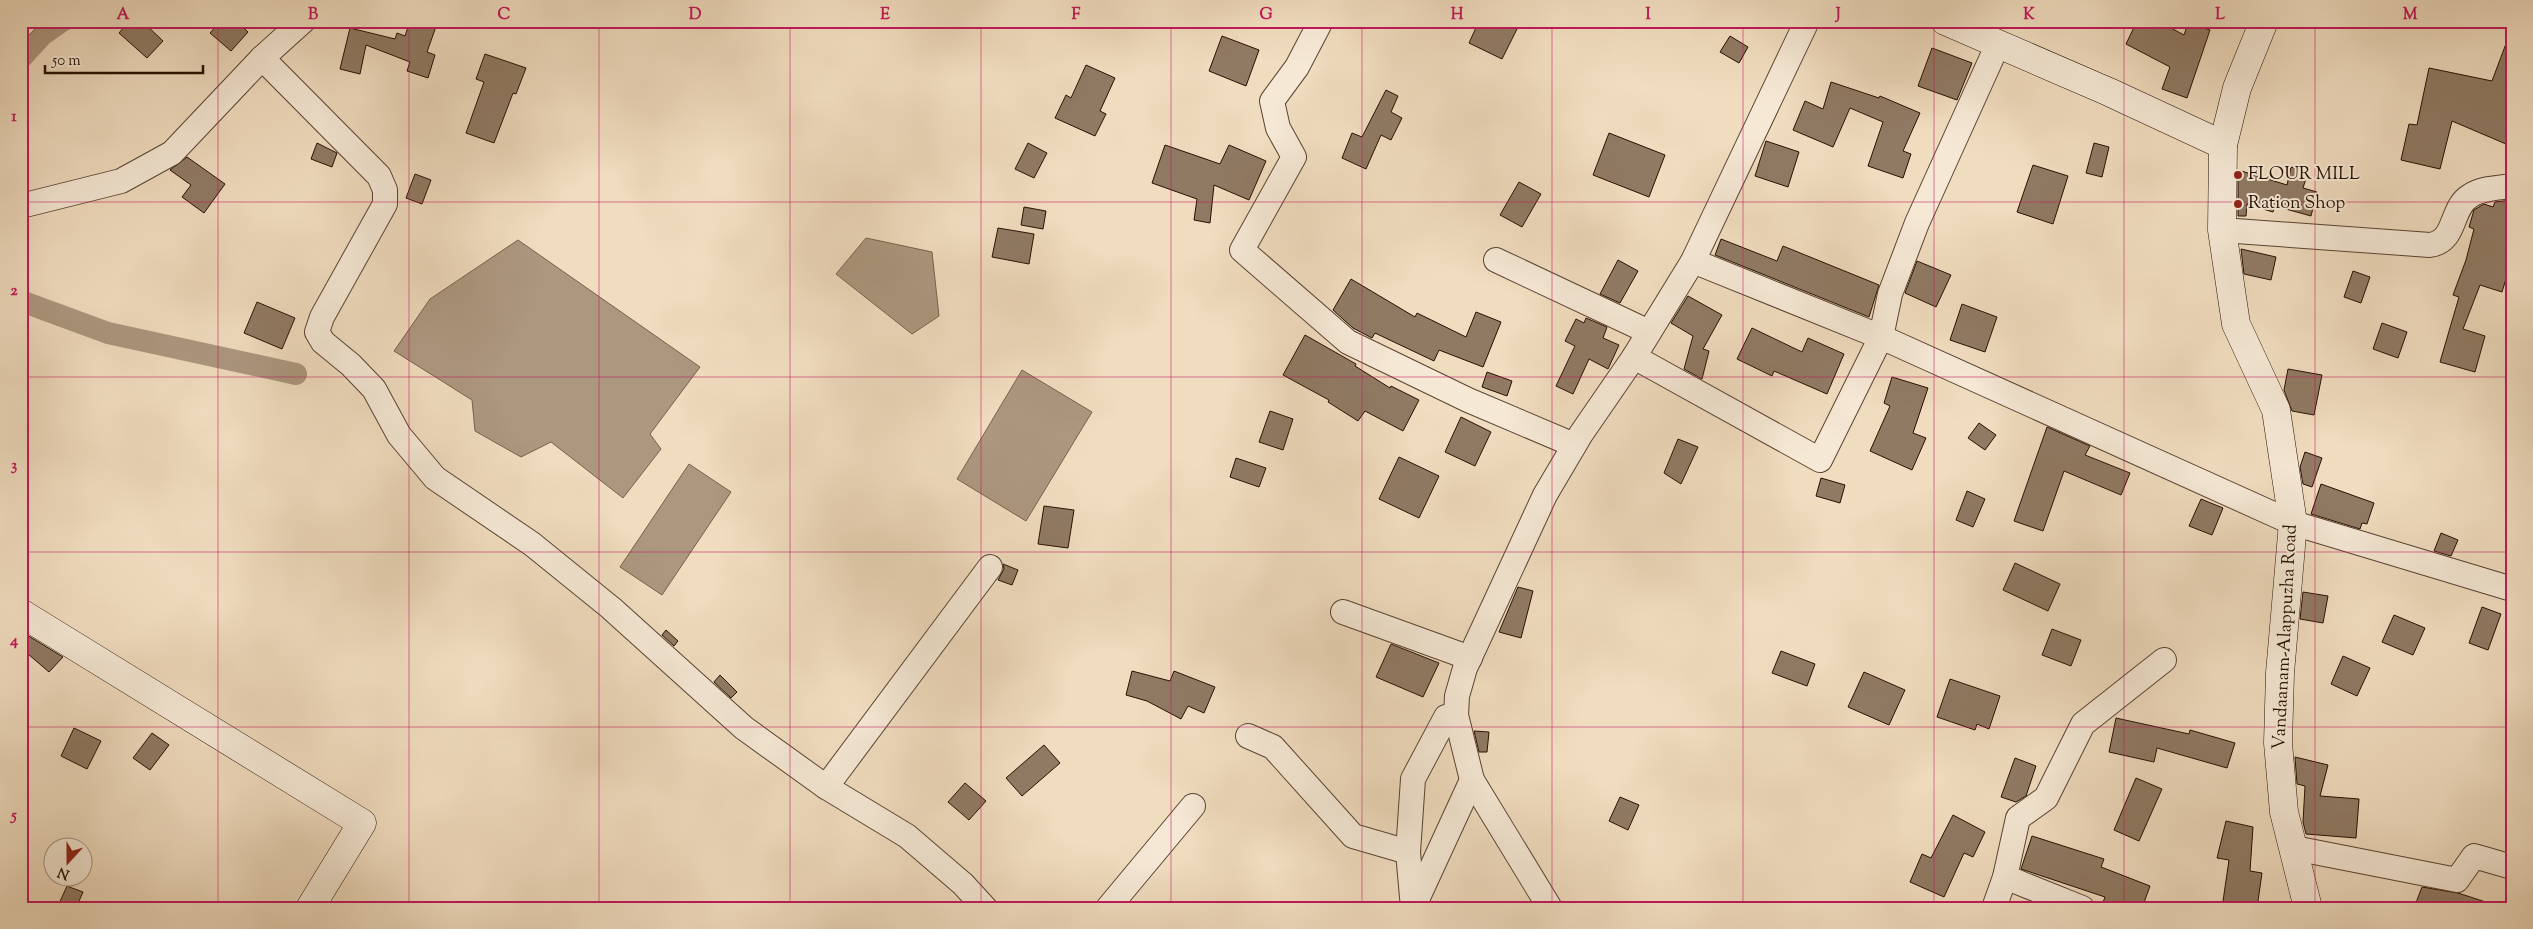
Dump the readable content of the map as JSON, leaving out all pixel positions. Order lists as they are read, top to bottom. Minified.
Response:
{"streets":{"main road":["Vandaanam-Alappuzha Road"]},"places":["FLOUR MILL","Ration Shop"],"scale_bar":"50 m","north":"bottom","grid":{"columns":["A","B","C","D","E","F","G","H","I","J","K","L","M"],"rows":["1","2","3","4","5"]}}
